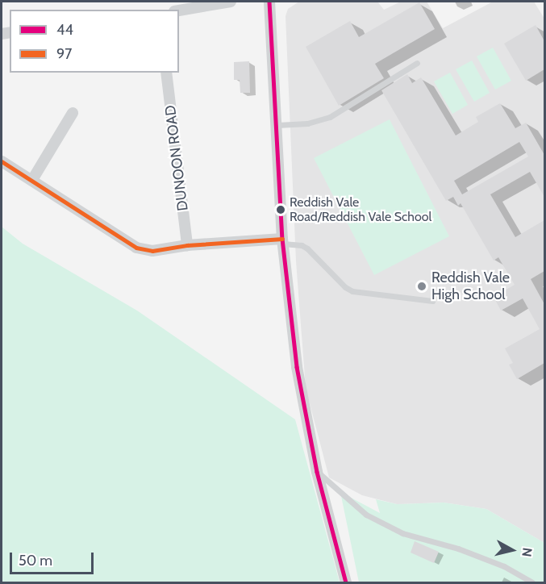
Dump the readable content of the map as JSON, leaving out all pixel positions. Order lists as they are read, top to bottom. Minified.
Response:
{"streets":{"street":["DUNOON ROAD"]},"places":["Reddish Vale Road/Reddish Vale School","Reddish Vale High School"],"lines":["transit line 44","transit line 97"],"legend":["44","97"],"scale_bar":"50 m","north":"right"}
